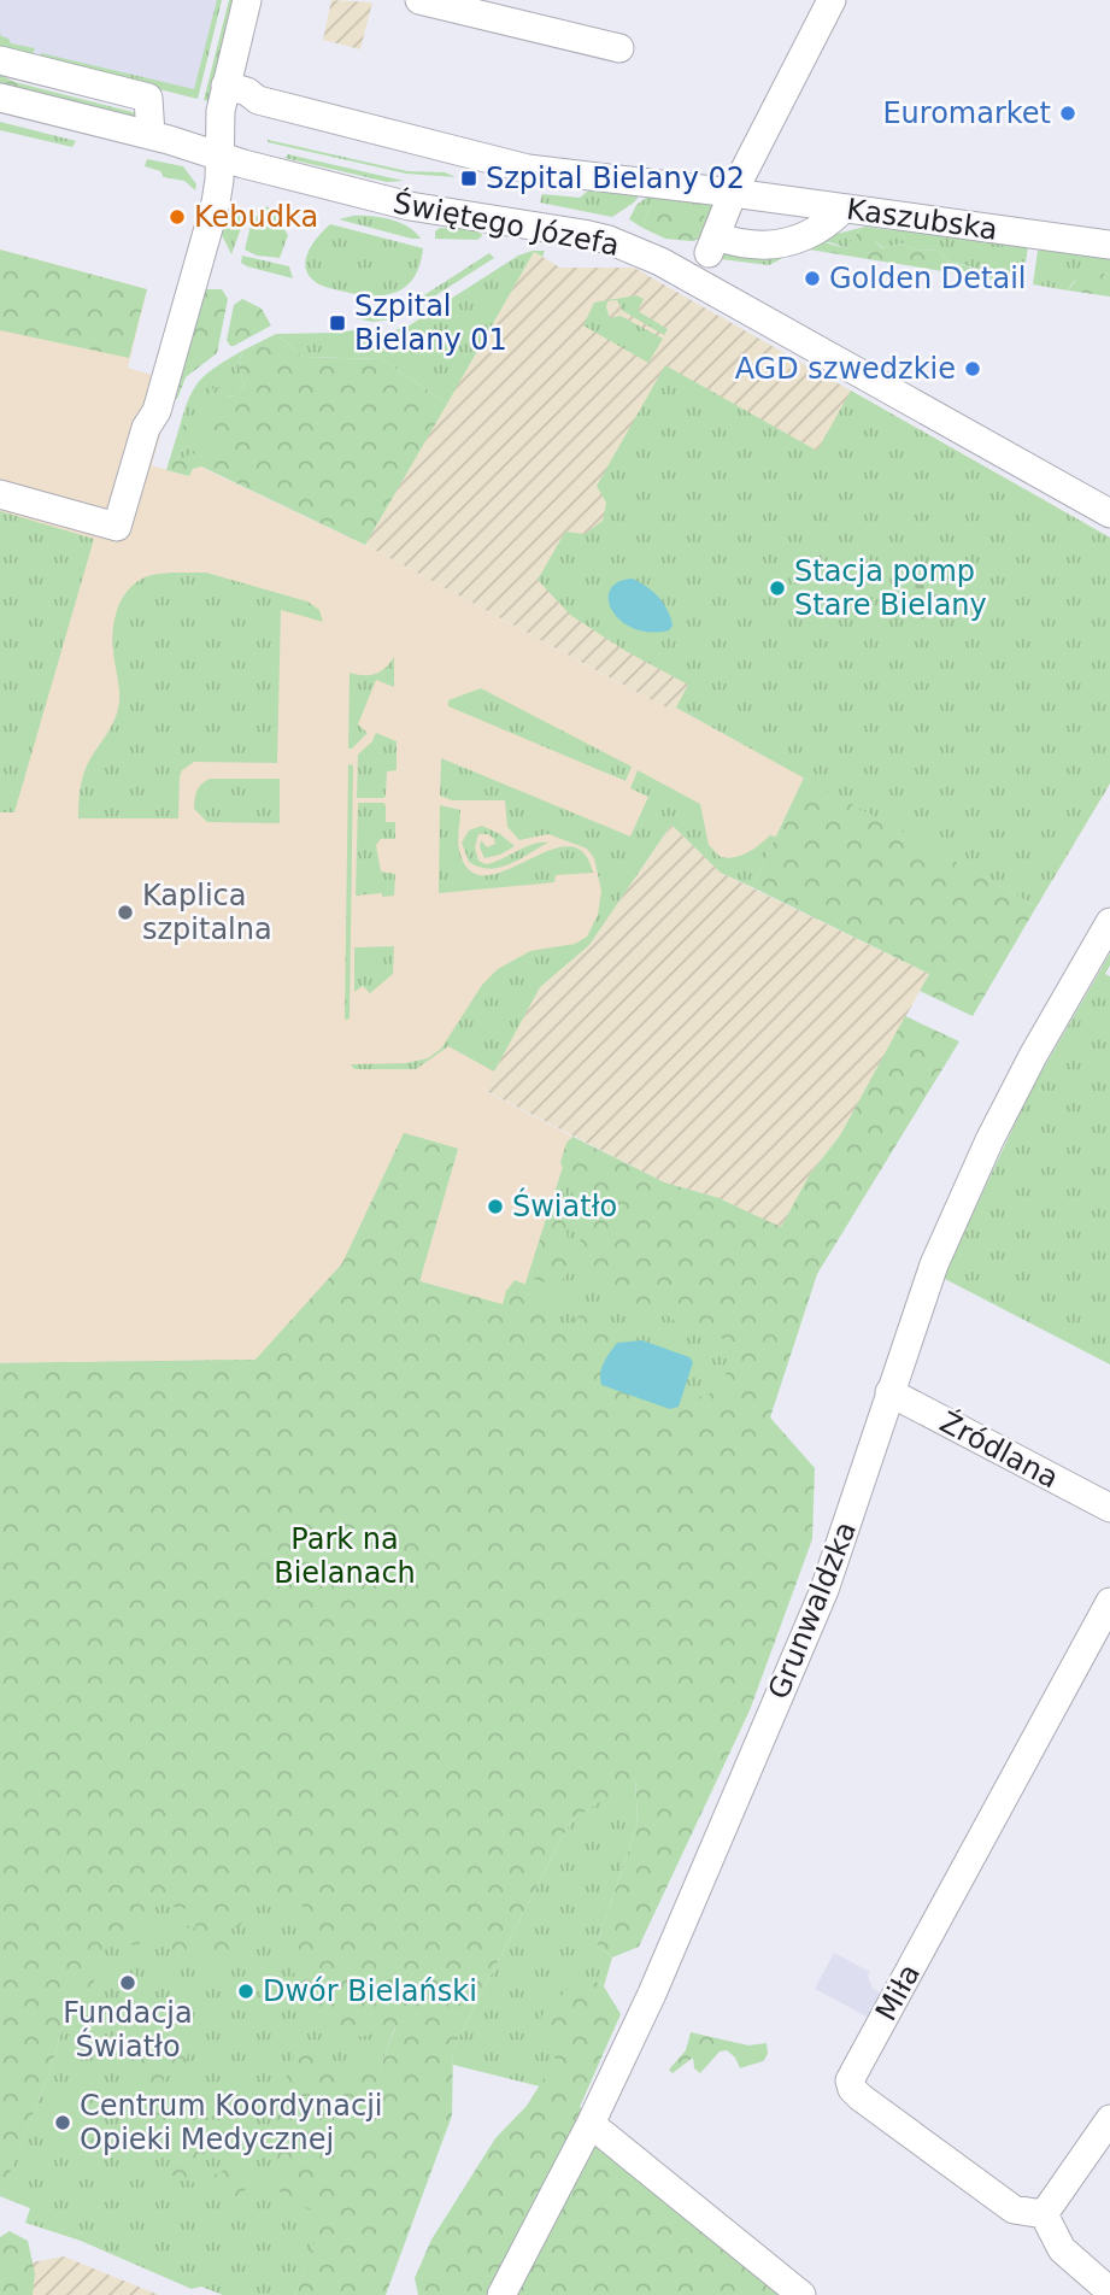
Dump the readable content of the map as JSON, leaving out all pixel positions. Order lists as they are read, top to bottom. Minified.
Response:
{"streets":{"street":["Kaszubska","Świętego Józefa","Źródlana","Grunwaldzka","Miła"]},"crossings":[["Źródlana","Grunwaldzka"]],"parks":["Park na Bielanach"],"places":{"other":["Euromarket","Kebudka","Golden Detail","AGD szwedzkie","Stacja pomp Stare Bielany","Kaplica szpitalna","Światło","Fundacja Światło","Dwór Bielański","Centrum Koordynacji Opieki Medycznej"],"transit":["Szpital Bielany 02","Szpital Bielany 01"]}}
